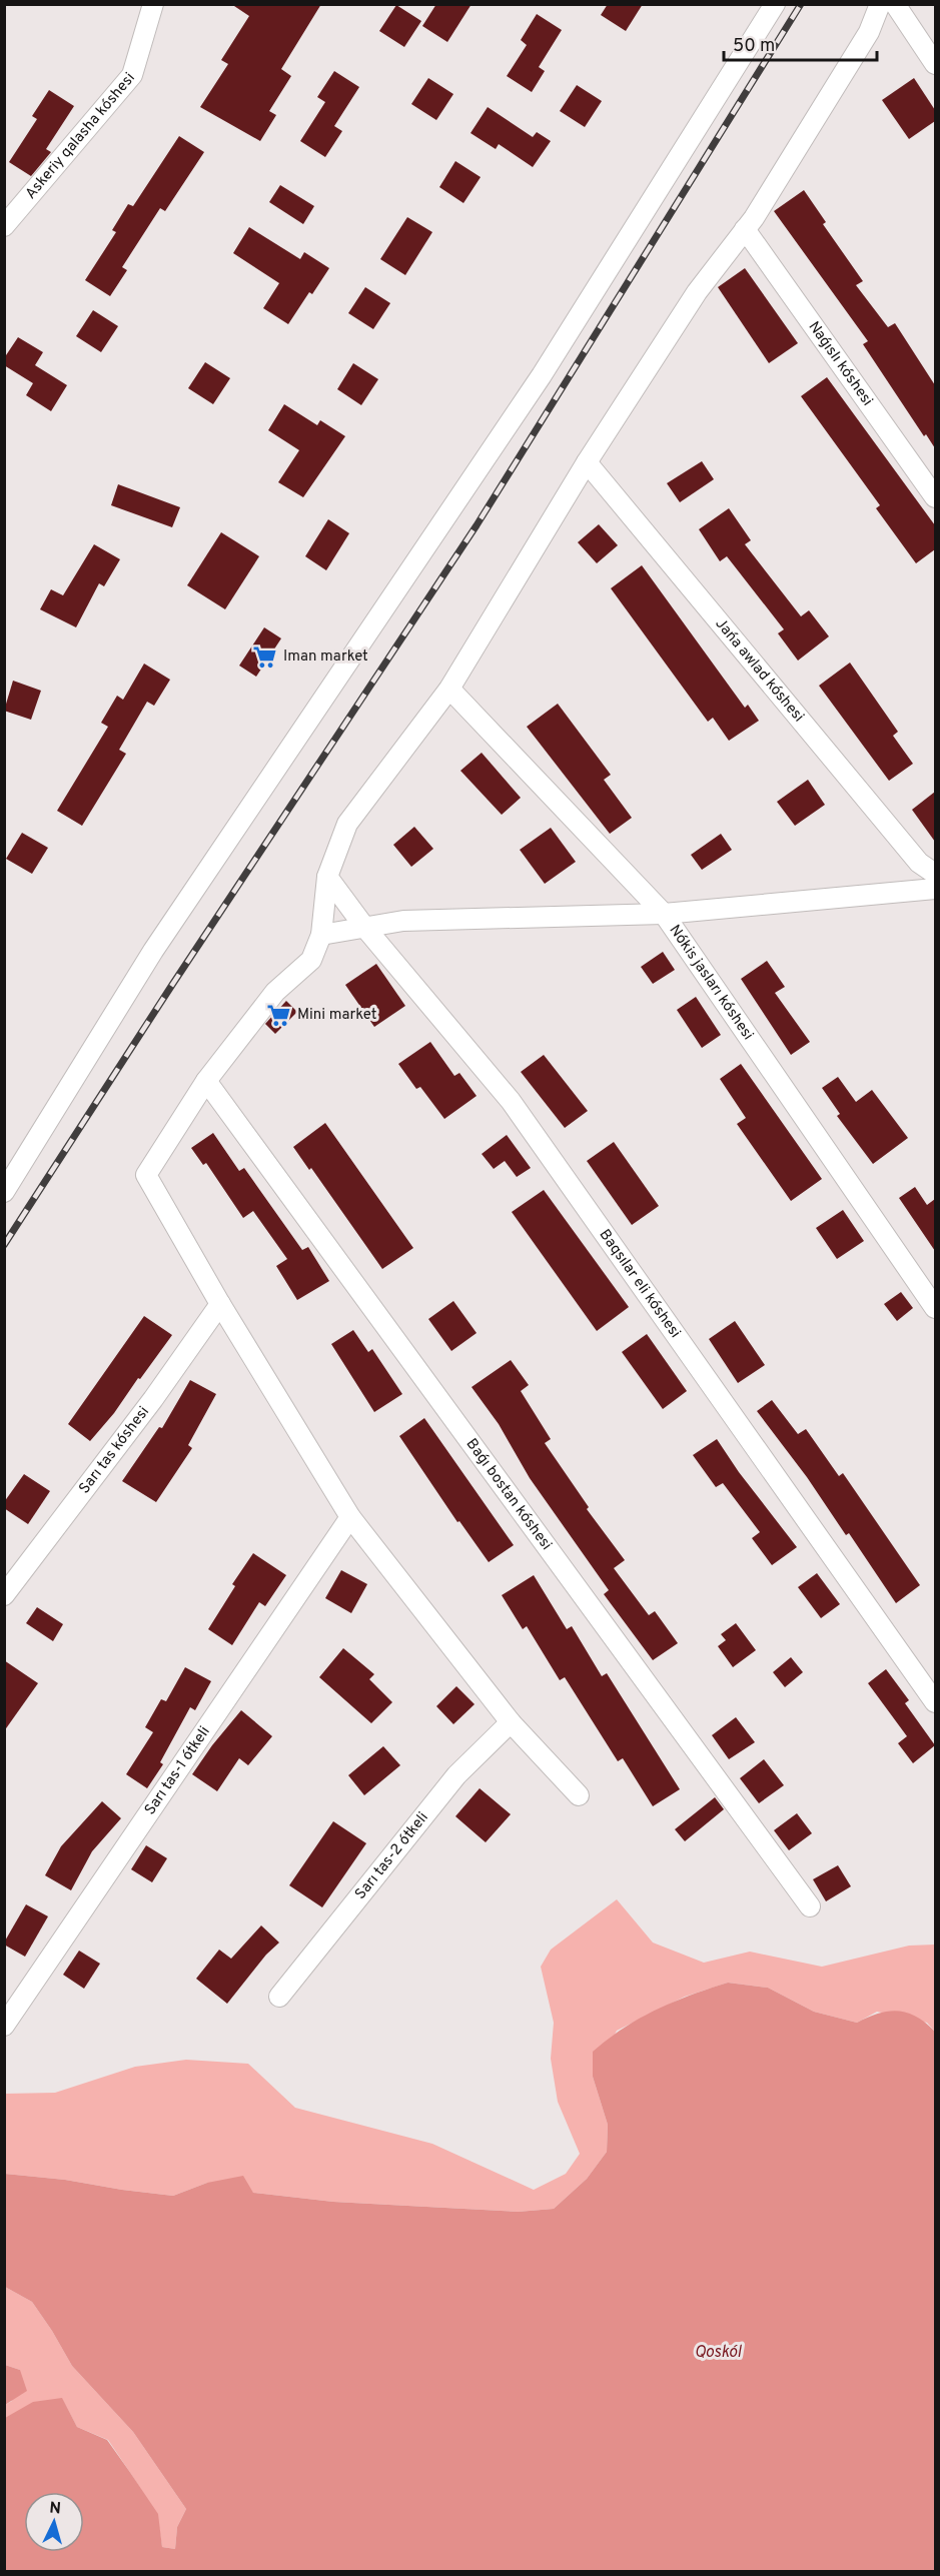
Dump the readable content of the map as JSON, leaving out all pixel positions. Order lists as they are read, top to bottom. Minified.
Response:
{"streets":{"street":["Askeriy qalasha kóshesi","Naǵıslı kóshesi","Jańa awlad kóshesi","Nókis jasları kóshesi","Baqsılar eli kóshesi","Sarı tas kóshesi","Baǵı bostan kóshesi","Sarı tas-1 ótkeli","Sarı tas-2 ótkeli"]},"water":["Qoskól"],"places":{"supermarket":["Iman market","Mini market"]},"scale_bar":"50 m","north":"top"}
